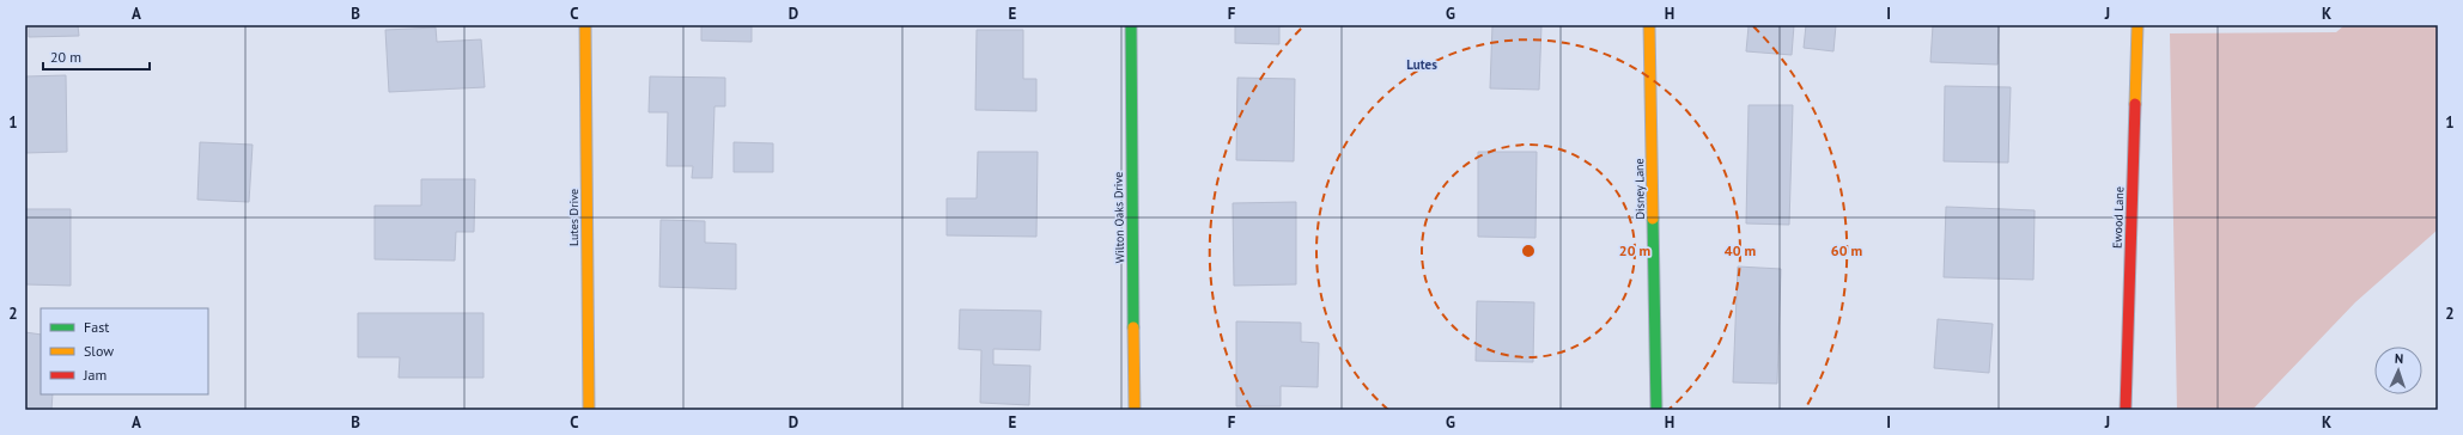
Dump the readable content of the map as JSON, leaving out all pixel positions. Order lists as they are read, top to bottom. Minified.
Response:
{"streets":{"street":["Disney Lane","Lutes Drive","Wilton Oaks Drive","Ewood Lane"]},"districts":["Lutes"],"legend":["Fast","Slow","Jam"],"scale_bar":"20 m","north":"top","grid":{"columns":["A","B","C","D","E","F","G","H","I","J","K"],"rows":["1","2"]},"rings":["20 m","40 m","60 m"]}
